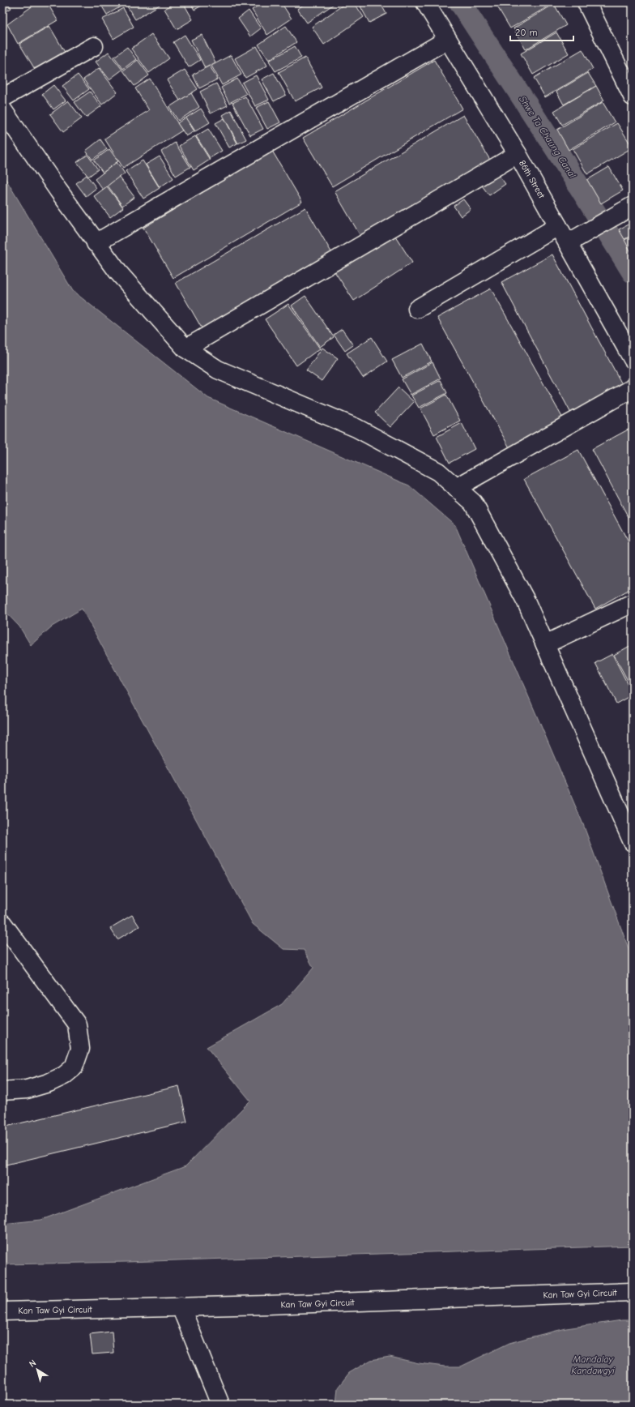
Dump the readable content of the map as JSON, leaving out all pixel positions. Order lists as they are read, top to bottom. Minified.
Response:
{"streets":{"street":["86th Street","Kan Taw Gyi Circuit"]},"water":["Shwe Ta Chaung Canal","Mandalay Kandawgyi"],"scale_bar":"20 m","north":"top left"}
